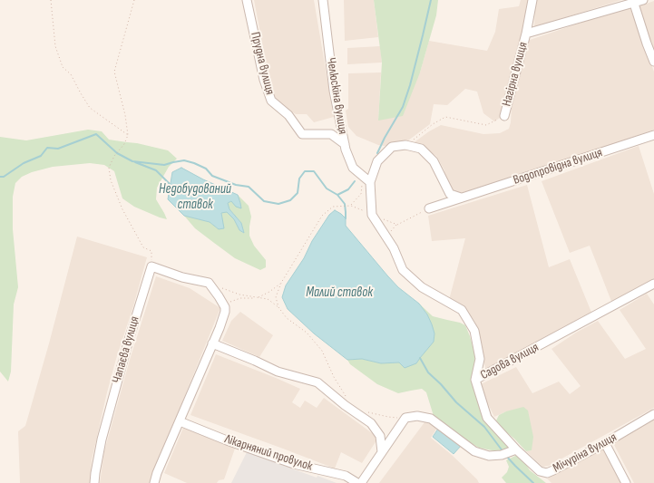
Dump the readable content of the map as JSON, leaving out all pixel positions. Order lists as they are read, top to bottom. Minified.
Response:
{"streets":{"street":["Прудна вулиця","Нагірна вулиця","Челюскіна вулиця","Водопровідна вулиця","Чапаєва вулиця","Садова вулиця","Лікарняний провулок","Мічуріна вулиця"]},"crossings":[["Садова вулиця","Мічуріна вулиця"]],"water":["Недобудований ставок","Малий ставок"]}
